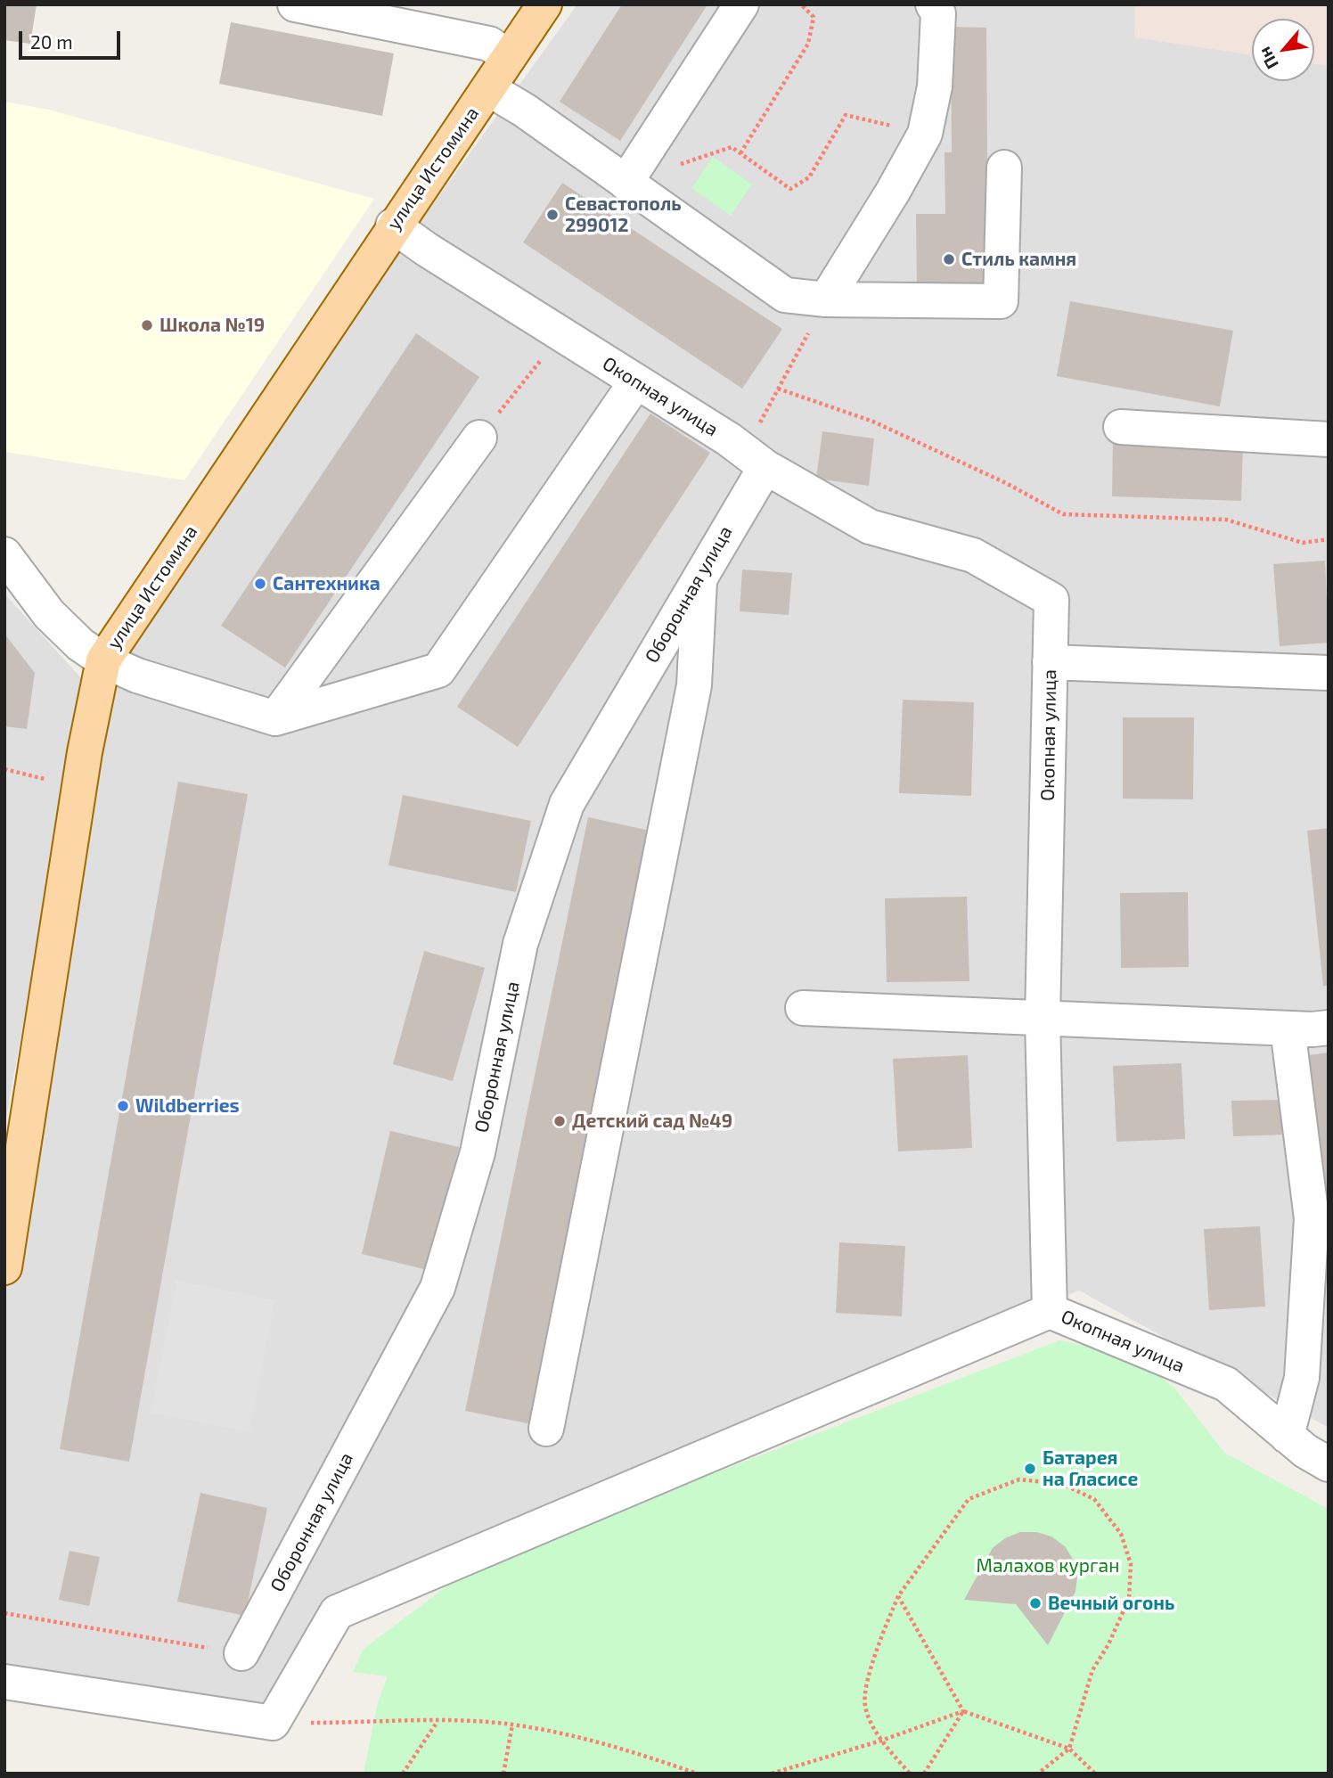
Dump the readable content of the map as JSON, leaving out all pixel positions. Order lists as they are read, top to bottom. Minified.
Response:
{"streets":{"main road":["улица Истомина"],"street":["Окопная улица","Оборонная улица"]},"crossings":[["улица Истомина","Окопная улица"],["Окопная улица","Оборонная улица"]],"parks":["Малахов курган"],"places":["Севастополь 299012","Стиль камня","Школа №19","Сантехника","Wildberries","Детский сад №49","Батарея на Гласисе","Вечный огонь"],"scale_bar":"20 m","north":"bottom left"}
